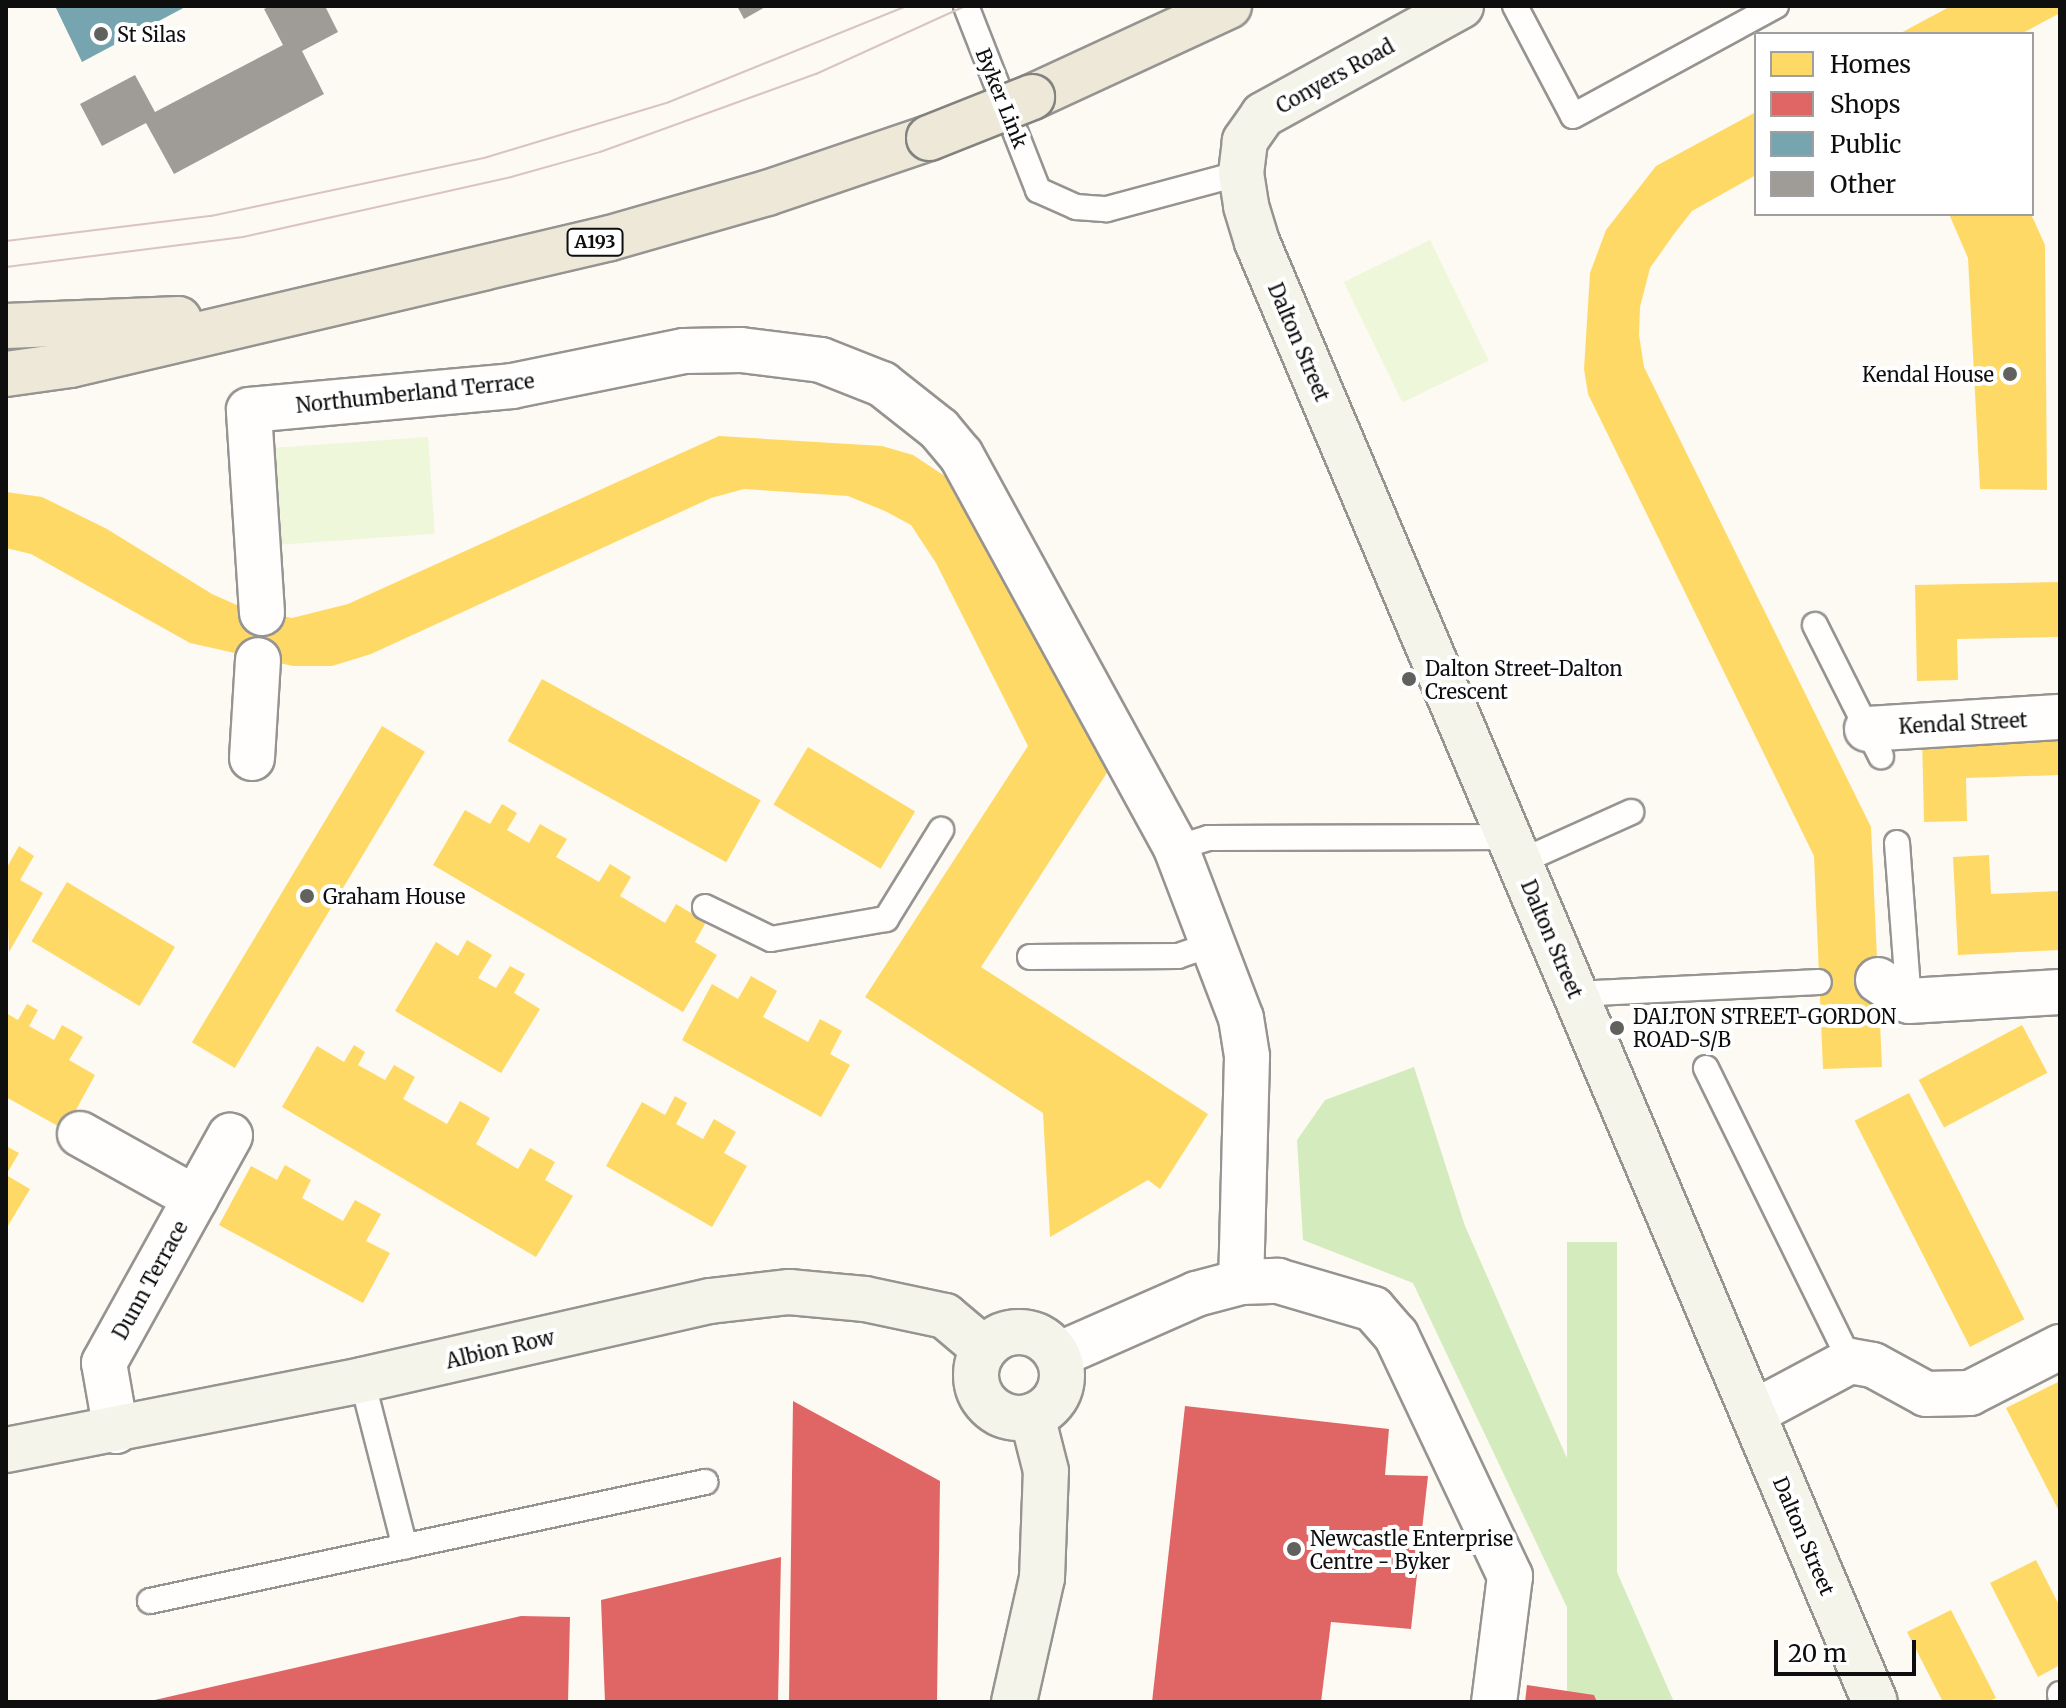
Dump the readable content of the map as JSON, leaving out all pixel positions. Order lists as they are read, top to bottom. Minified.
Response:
{"streets":{"main road":["A193"],"street":["Conyers Road","Dalton Street","Northumberland Terrace","Kendal Street","Dunn Terrace","Albion Row"],"lane":["Byker Link"]},"crossings":[["Conyers Road","Byker Link"],["Conyers Road","Dalton Street"],["Byker Link","Dalton Street"],["Dunn Terrace","Albion Row"]],"places":["St Silas","Kendal House","Dalton Street-Dalton Crescent","Graham House","DALTON STREET-GORDON ROAD-S/B","Newcastle Enterprise Centre - Byker"],"legend":["Homes","Shops","Public","Other"],"scale_bar":"20 m"}
